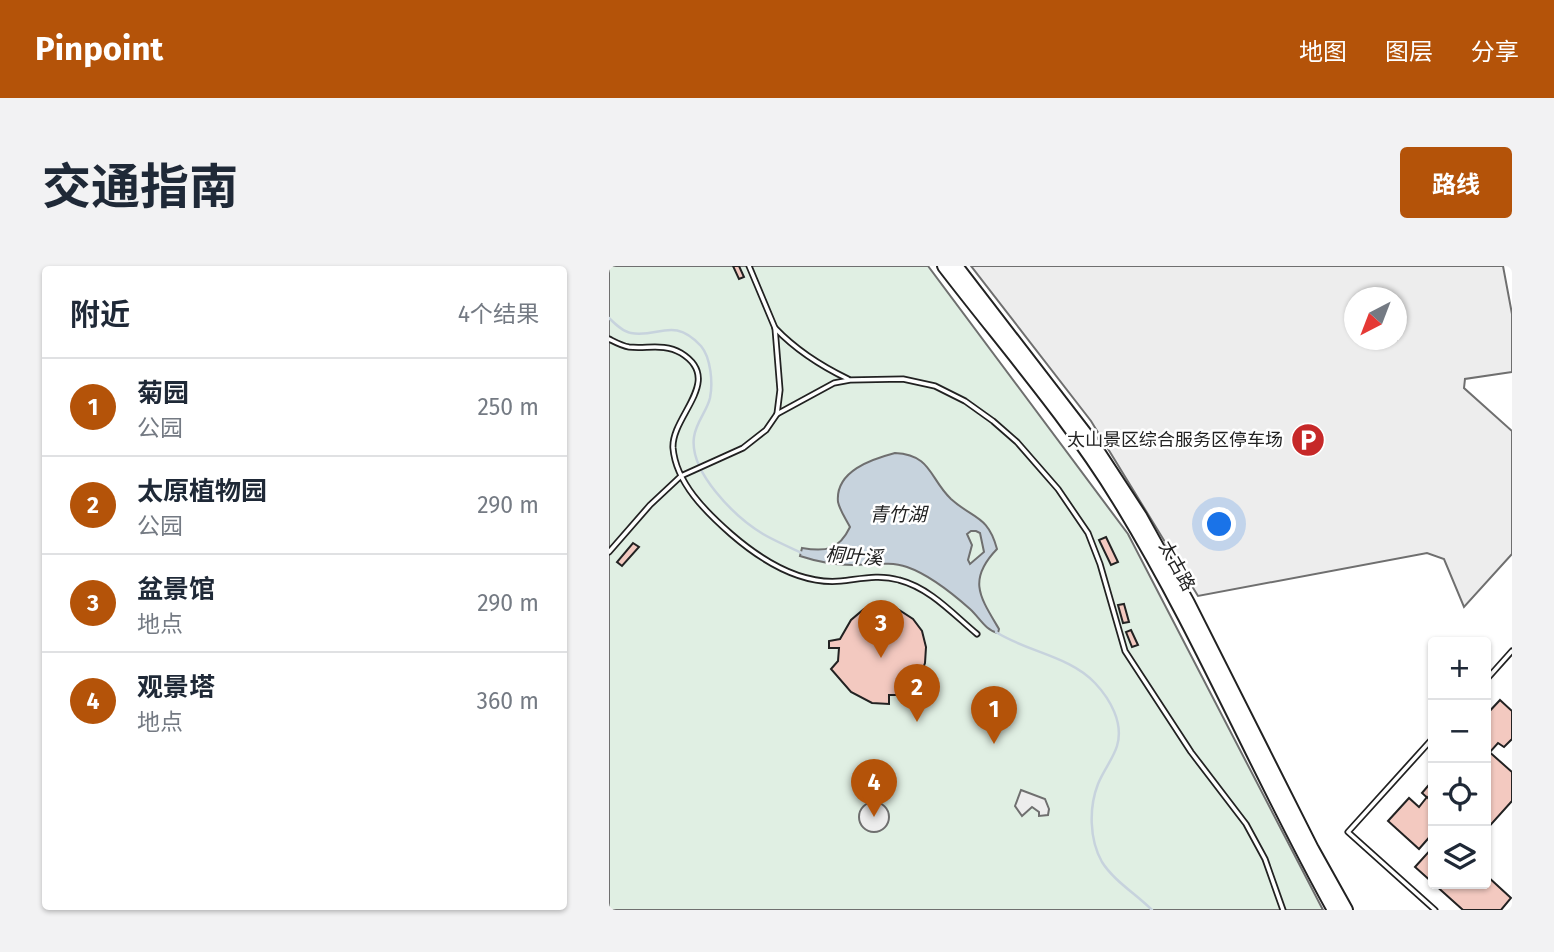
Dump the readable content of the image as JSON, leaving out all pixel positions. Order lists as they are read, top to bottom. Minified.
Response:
{"streets":{"main road":["太古路"]},"water":["青竹湖","桐叶溪"],"places":{"parking":["太山景区综合服务区停车场"]},"north":"bottom left","page":{"header":"Pinpoint","nav":["地图","图层","分享"],"title":"交通指南","buttons":"路线","heading":["附近","4个结果"],"list":[{"mark":"1","name":"菊园","note":"公园","value":"250 m"},{"mark":"2","name":"太原植物园","note":"公园","value":"290 m"},{"mark":"3","name":"盆景馆","note":"地点","value":"290 m"},{"mark":"4","name":"观景塔","note":"地点","value":"360 m"}],"pins":["3","2","1","4"],"map_buttons":["+","−"]}}
